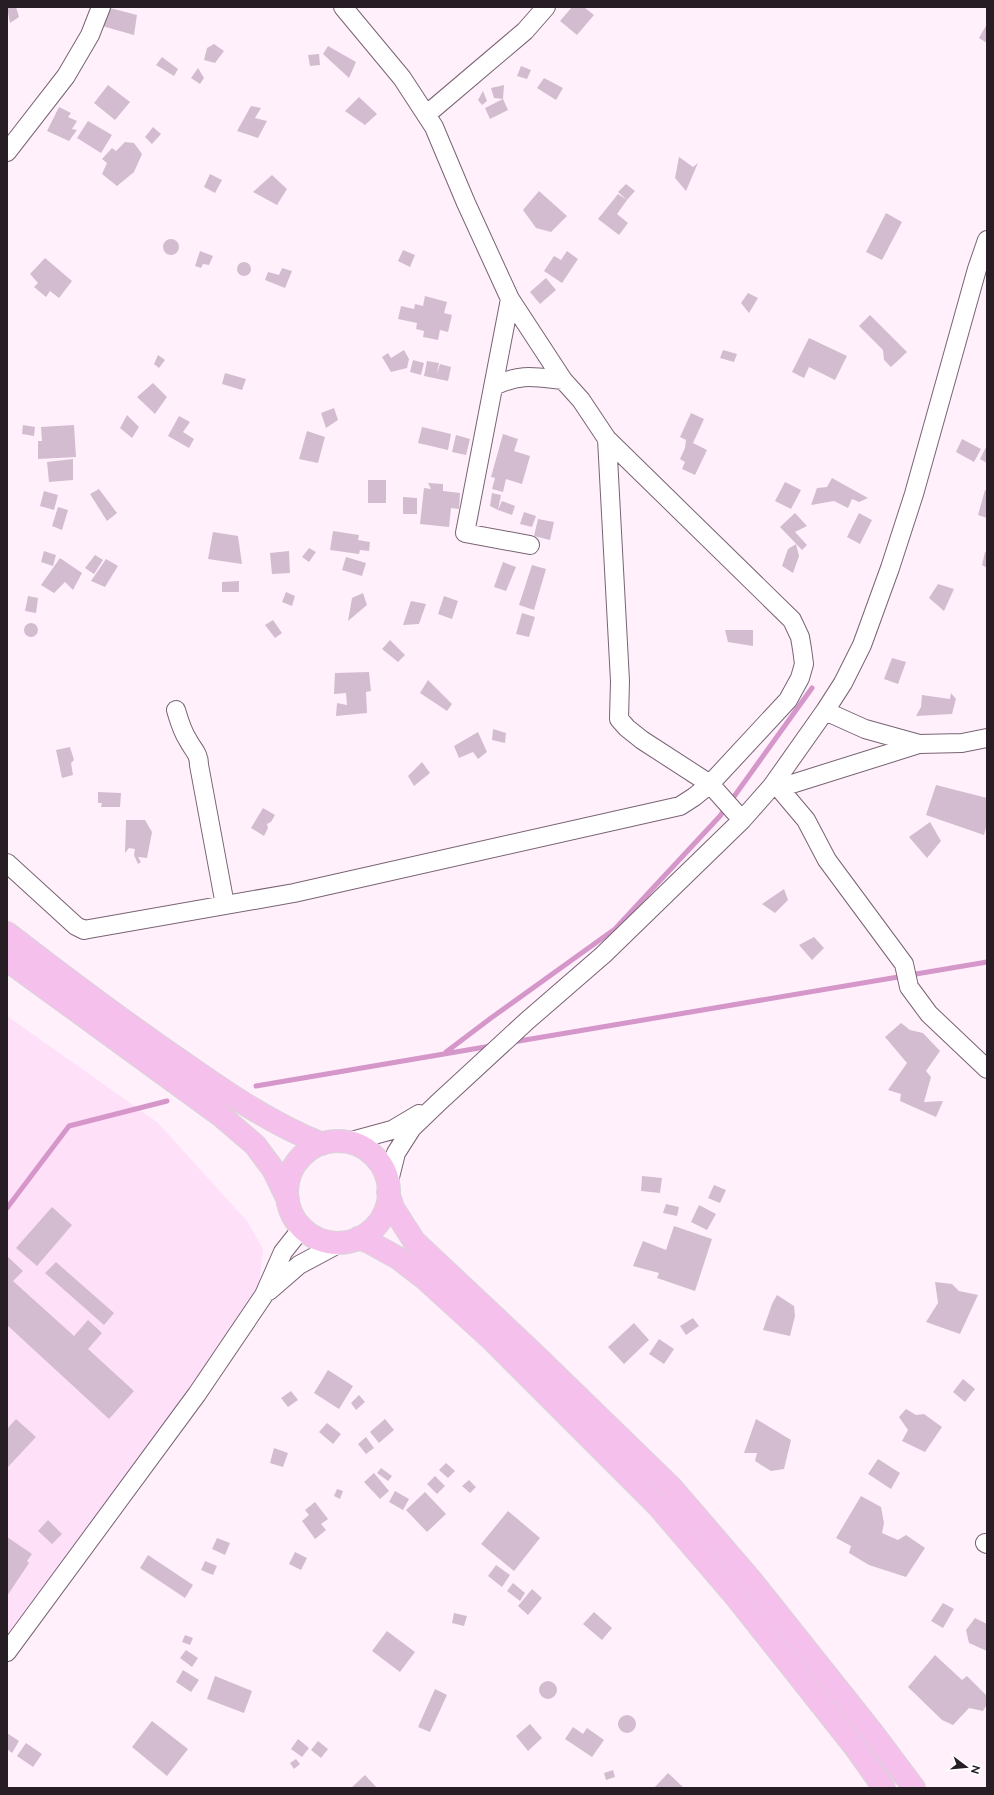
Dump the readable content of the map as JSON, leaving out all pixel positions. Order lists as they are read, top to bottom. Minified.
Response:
{"north":"right"}
